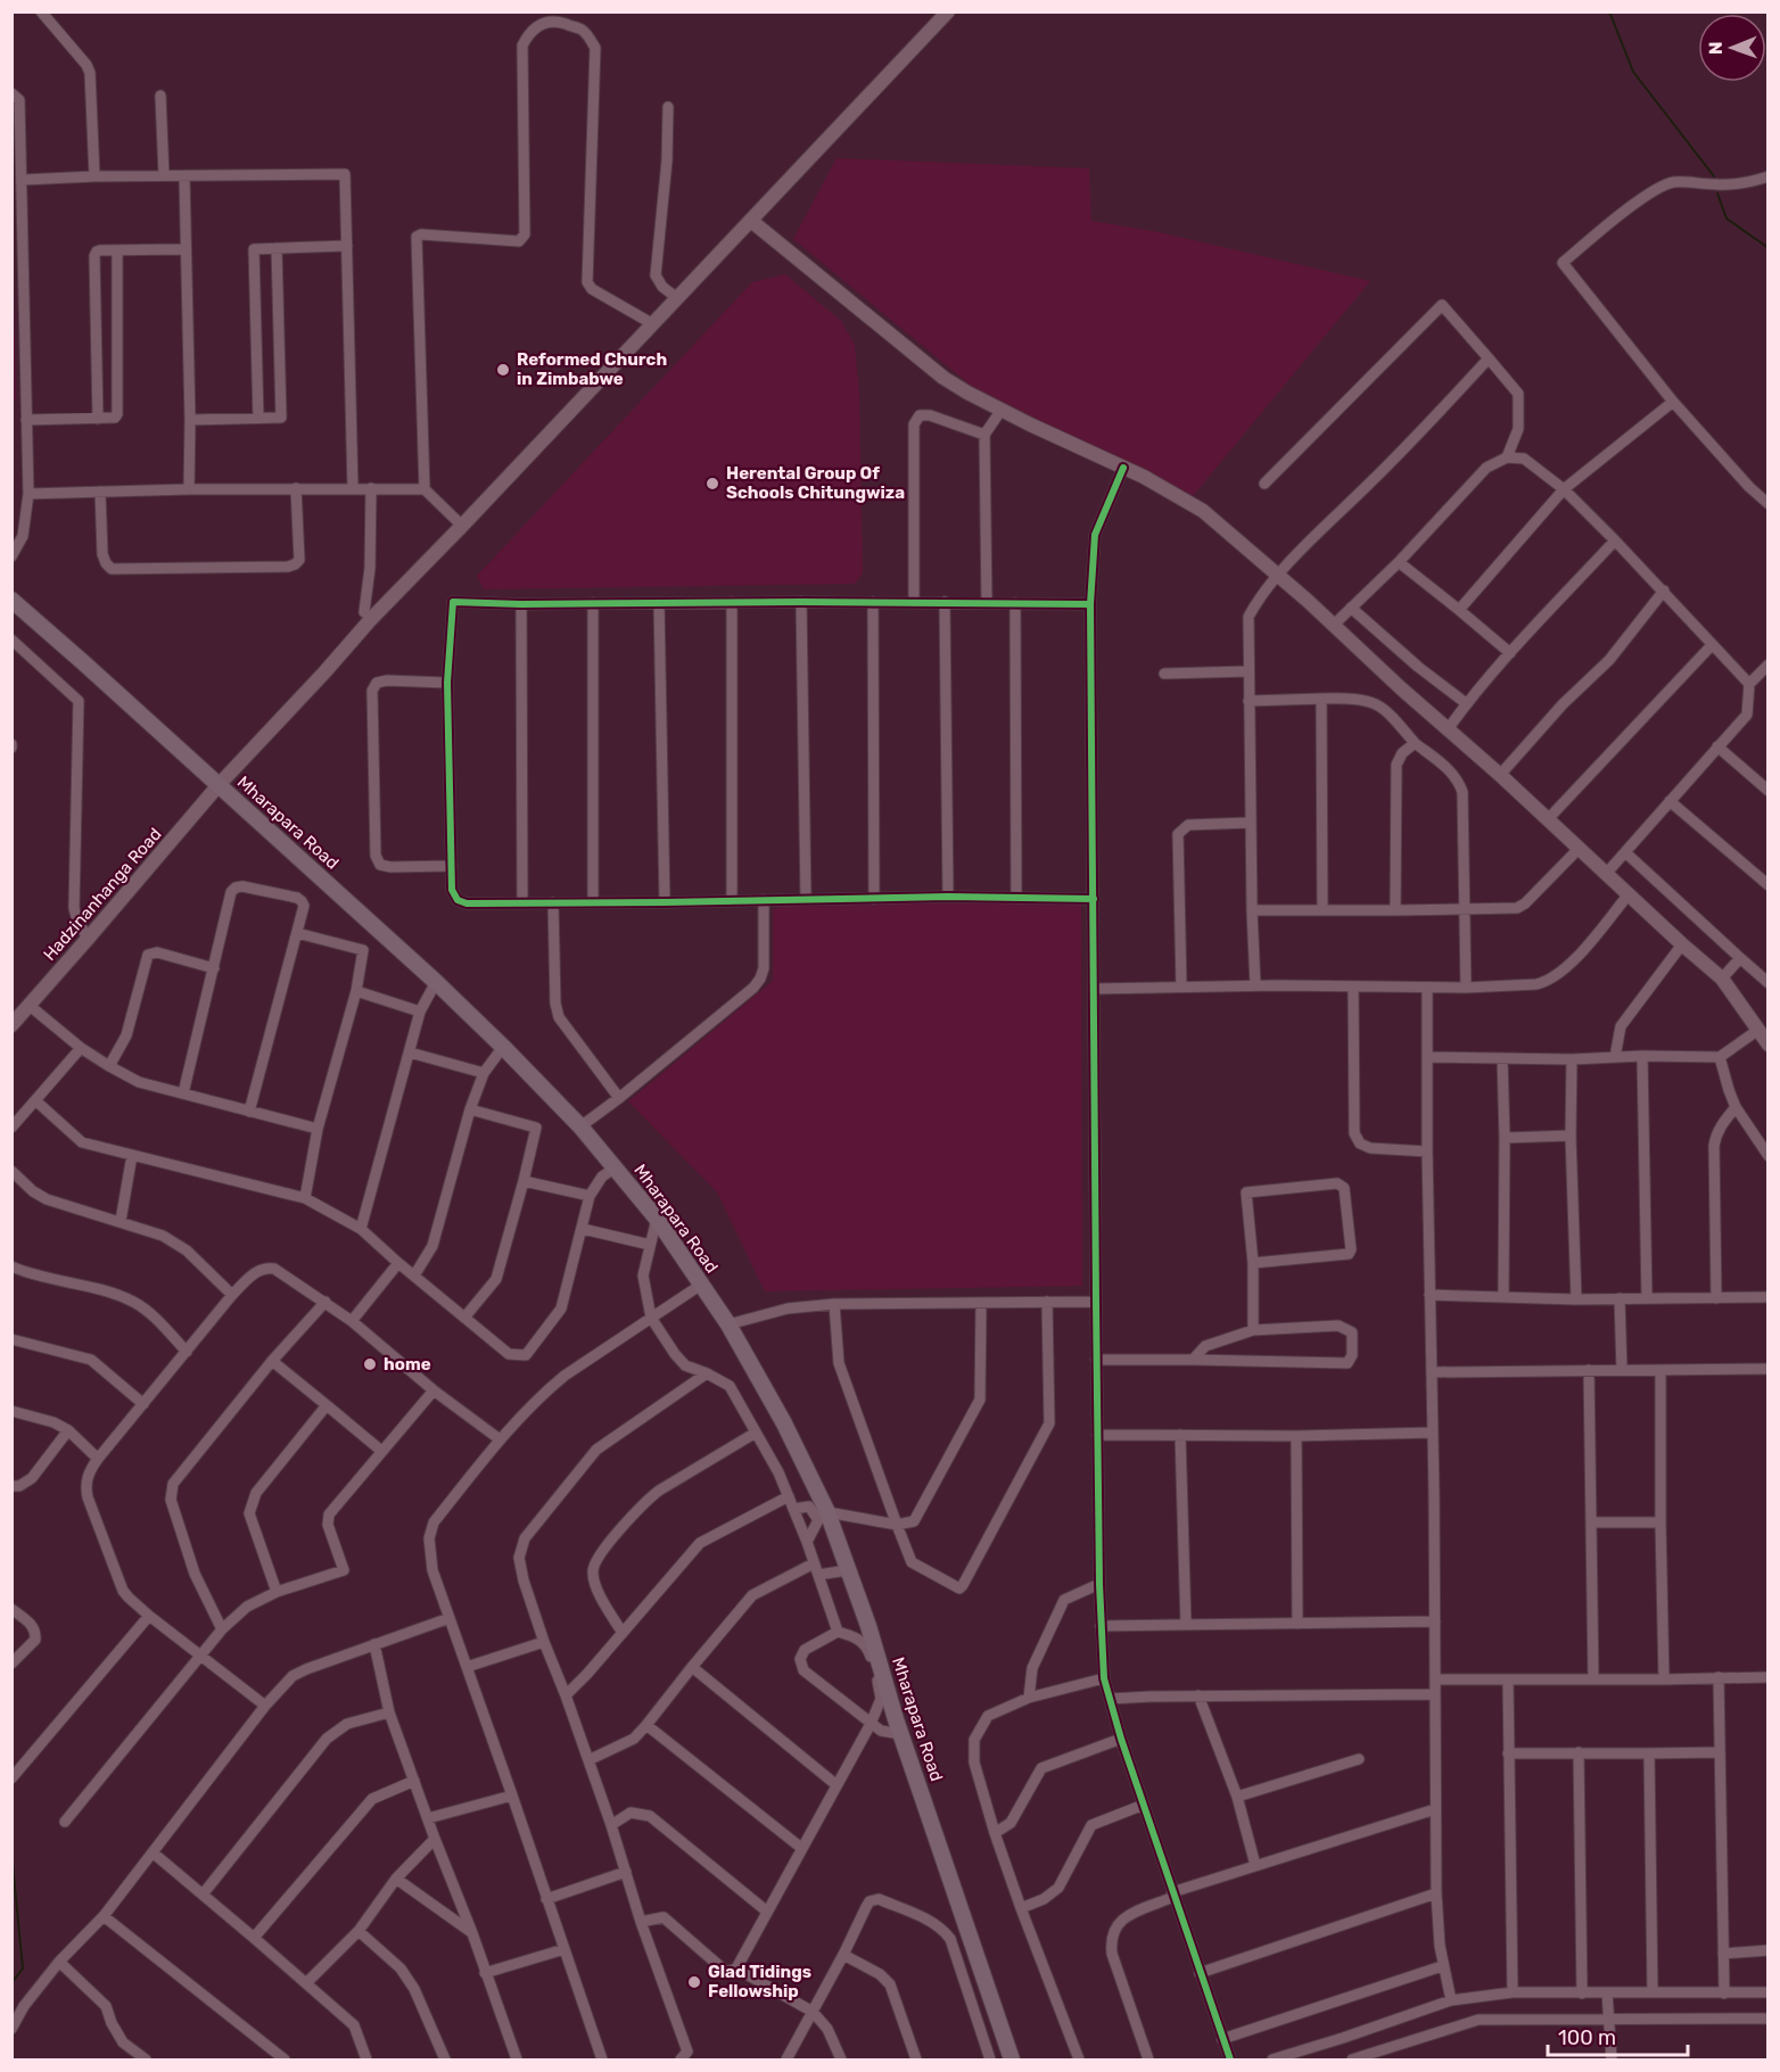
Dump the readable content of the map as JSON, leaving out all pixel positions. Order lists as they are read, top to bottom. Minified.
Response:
{"streets":{"main road":["Mharapara Road"],"street":["Hadzinanhanga Road"]},"crossings":[["Mharapara Road","Hadzinanhanga Road"]],"places":["Reformed Church in Zimbabwe","Herental Group Of Schools Chitungwiza","home","Glad Tidings Fellowship"],"scale_bar":"100 m","north":"left"}
